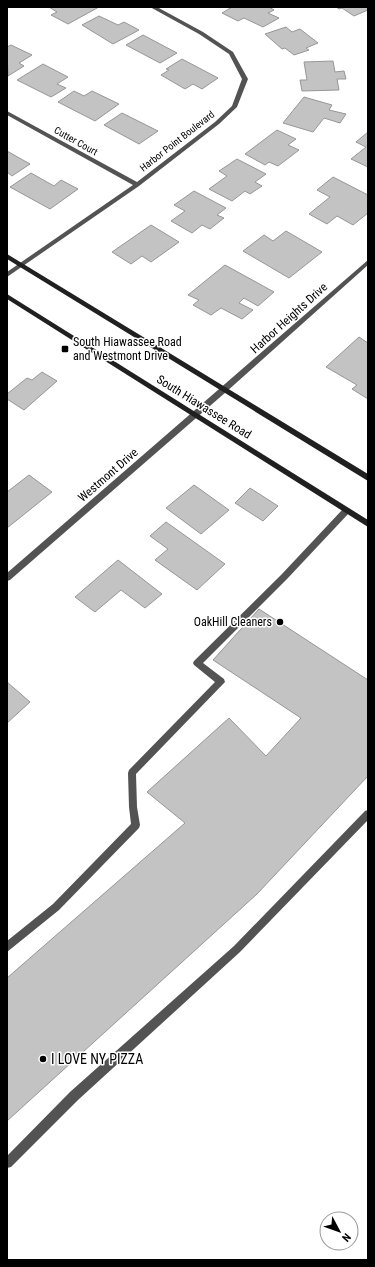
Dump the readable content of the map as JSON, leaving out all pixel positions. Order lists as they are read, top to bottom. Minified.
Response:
{"streets":{"street":["Cutter Court","Harbor Point Boulevard","Harbor Heights Drive","South Hiawassee Road","Westmont Drive"]},"crossings":[["Cutter Court","Harbor Point Boulevard"],["Harbor Point Boulevard","South Hiawassee Road"],["Harbor Heights Drive","South Hiawassee Road"],["Harbor Heights Drive","Westmont Drive"],["South Hiawassee Road","Westmont Drive"]],"places":{"transit":["South Hiawassee Road and Westmont Drive"],"other":["OakHill Cleaners","I LOVE NY PIZZA"]},"north":"bottom right"}
